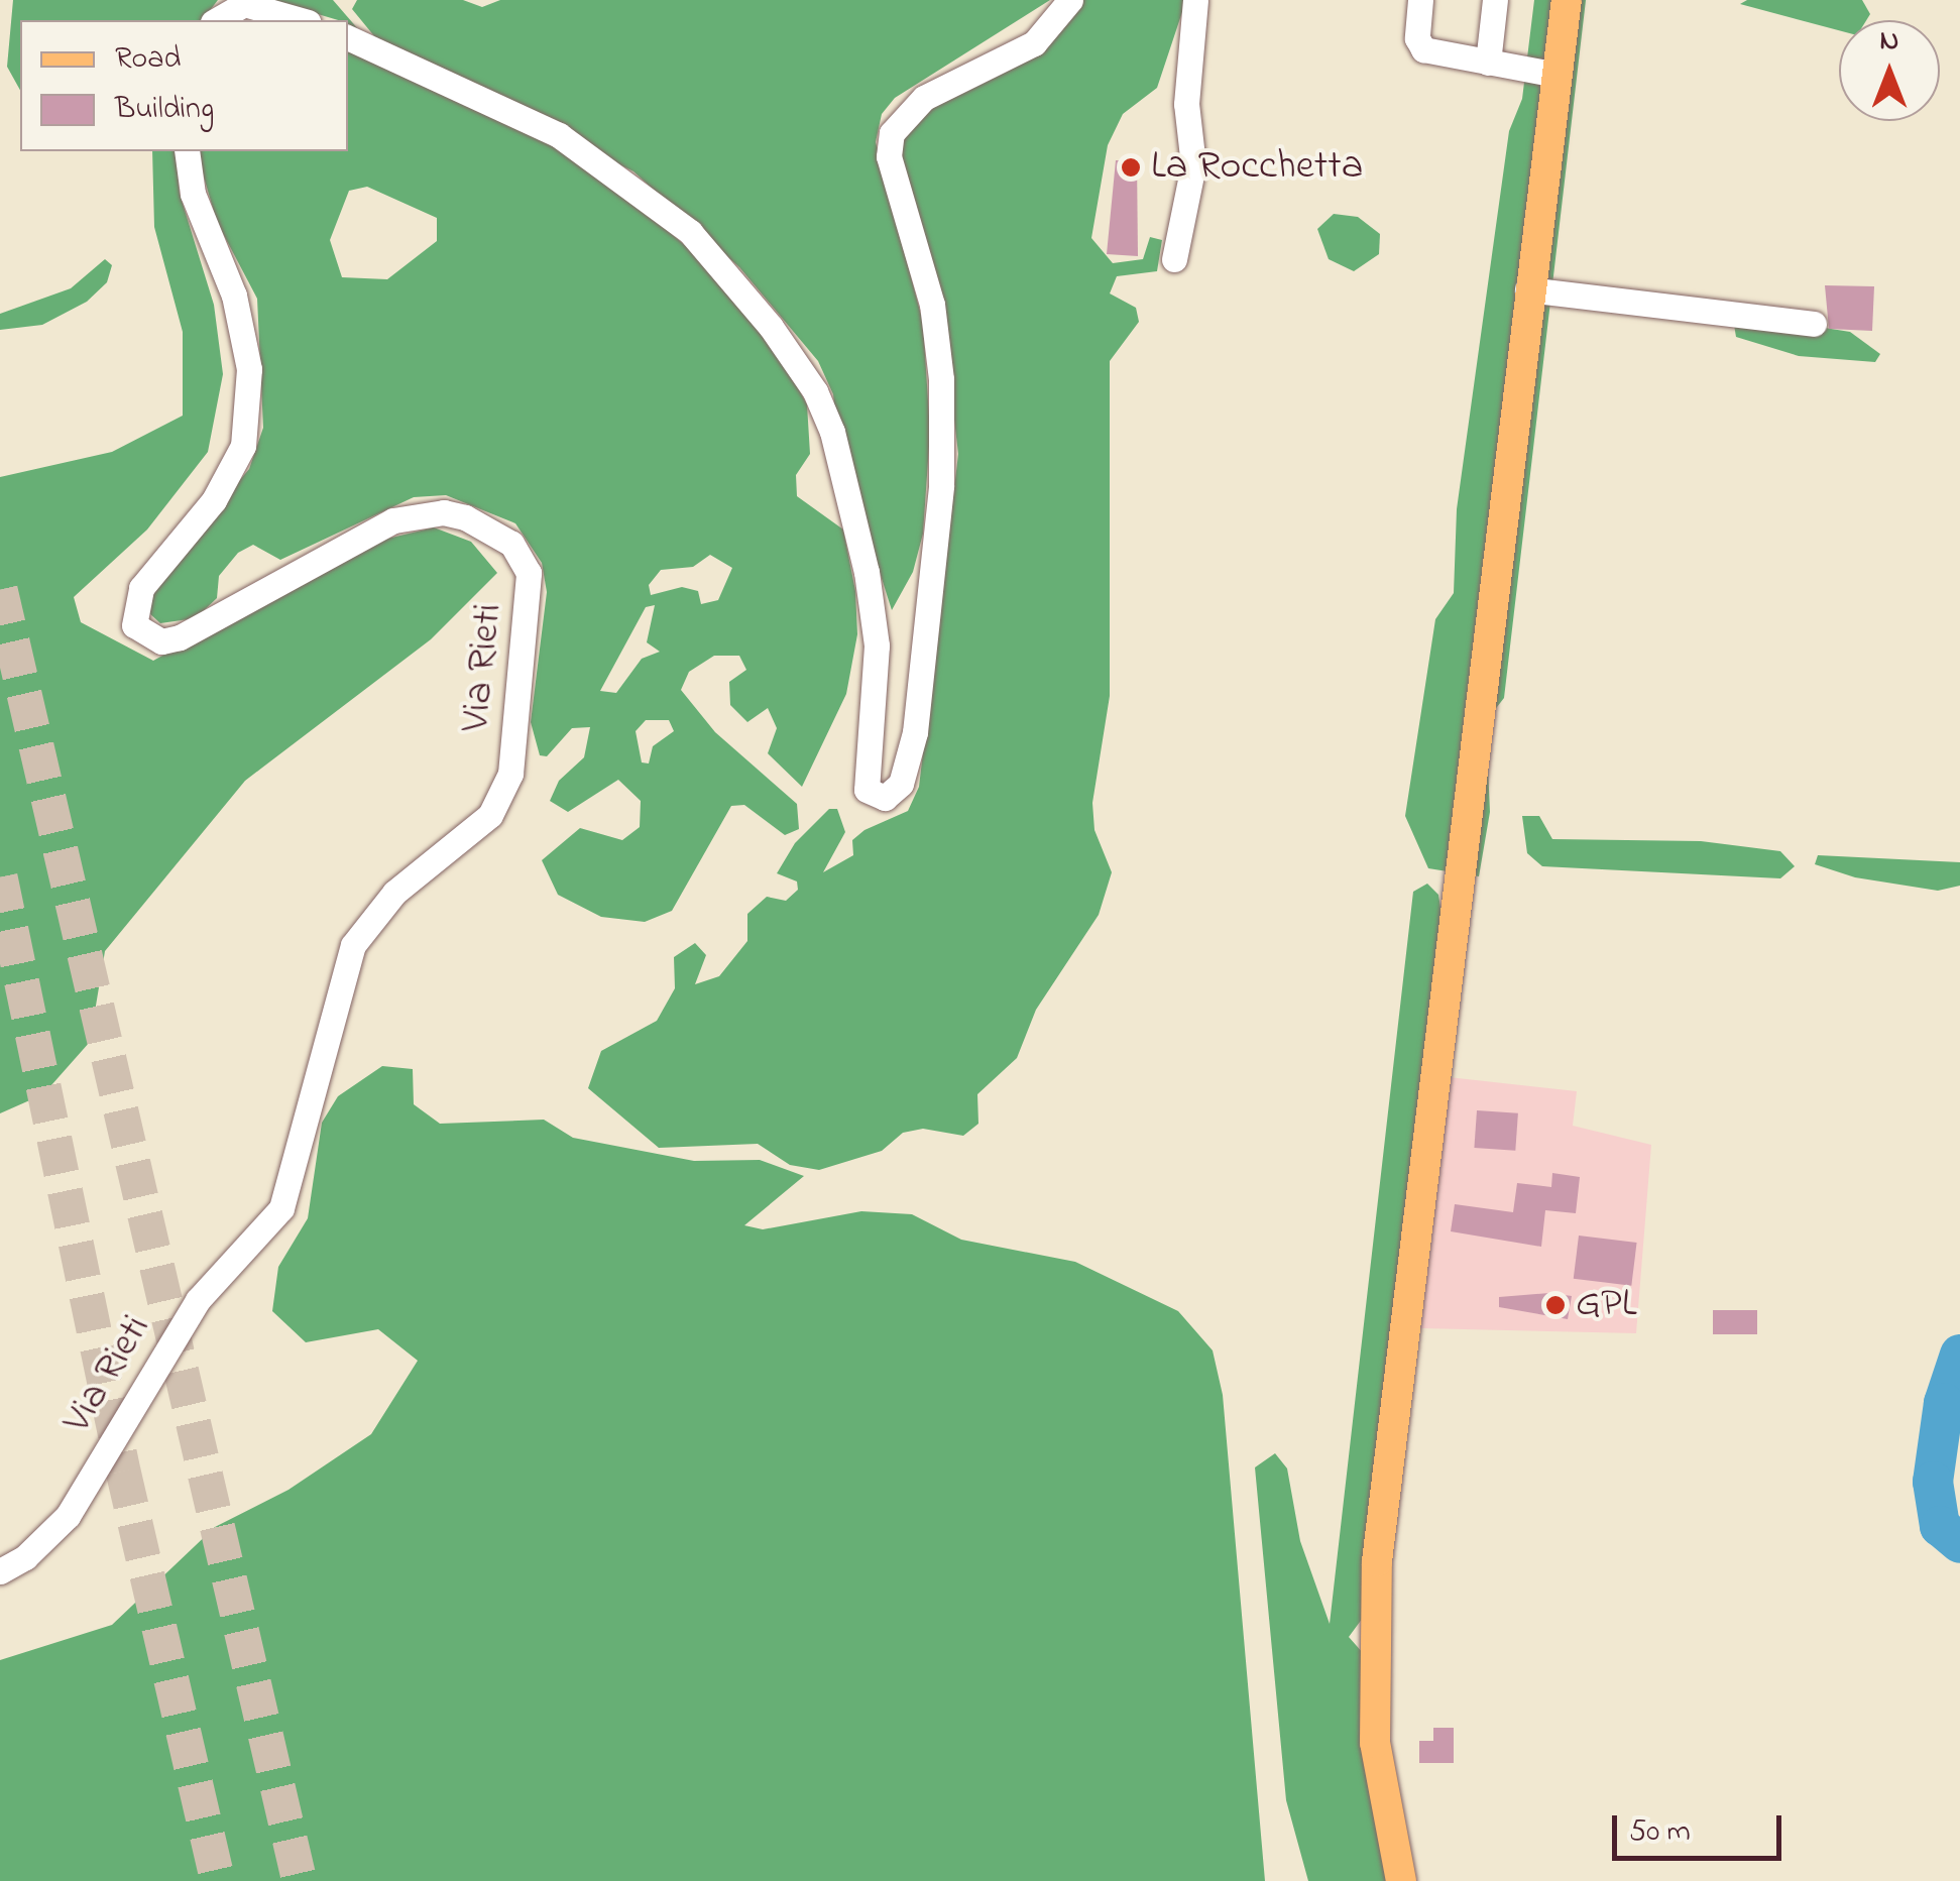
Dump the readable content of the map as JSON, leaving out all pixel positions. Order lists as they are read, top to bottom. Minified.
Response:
{"streets":{"street":["Via Rieti"]},"places":["La Rocchetta","GPL"],"legend":["Road","Building"],"scale_bar":"50 m","north":"top"}
